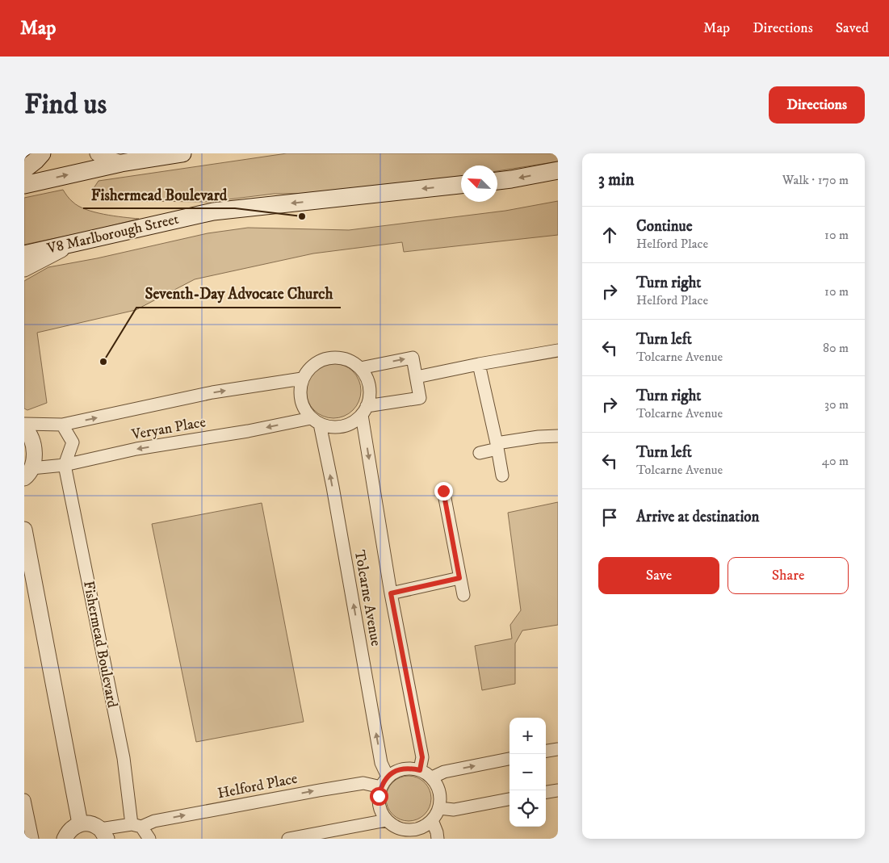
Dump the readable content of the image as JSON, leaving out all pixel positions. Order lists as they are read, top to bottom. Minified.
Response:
{"streets":{"main road":["V8 Marlborough Street"],"street":["Veryan Place","Tolcarne Avenue","Fishermead Boulevard","Helford Place"]},"crossings":[["Veryan Place","Tolcarne Avenue"],["Veryan Place","Fishermead Boulevard"],["Tolcarne Avenue","Helford Place"],["Fishermead Boulevard","Helford Place"]],"places":["Fishermead Boulevard","Seventh-Day Advocate Church"],"north":"top left","page":{"header":"Map","nav":["Map","Directions","Saved"],"buttons":["Directions",["Save","Share"]],"title":"Find us","heading":["3 min","Walk · 170 m"],"list":[["Continue","Helford Place","10 m"],["Turn right","Helford Place","10 m"],["Turn left","Tolcarne Avenue","80 m"],["Turn right","Tolcarne Avenue","30 m"],["Turn left","Tolcarne Avenue","40 m"],"Arrive at destination"],"map_buttons":["+","−"]}}
